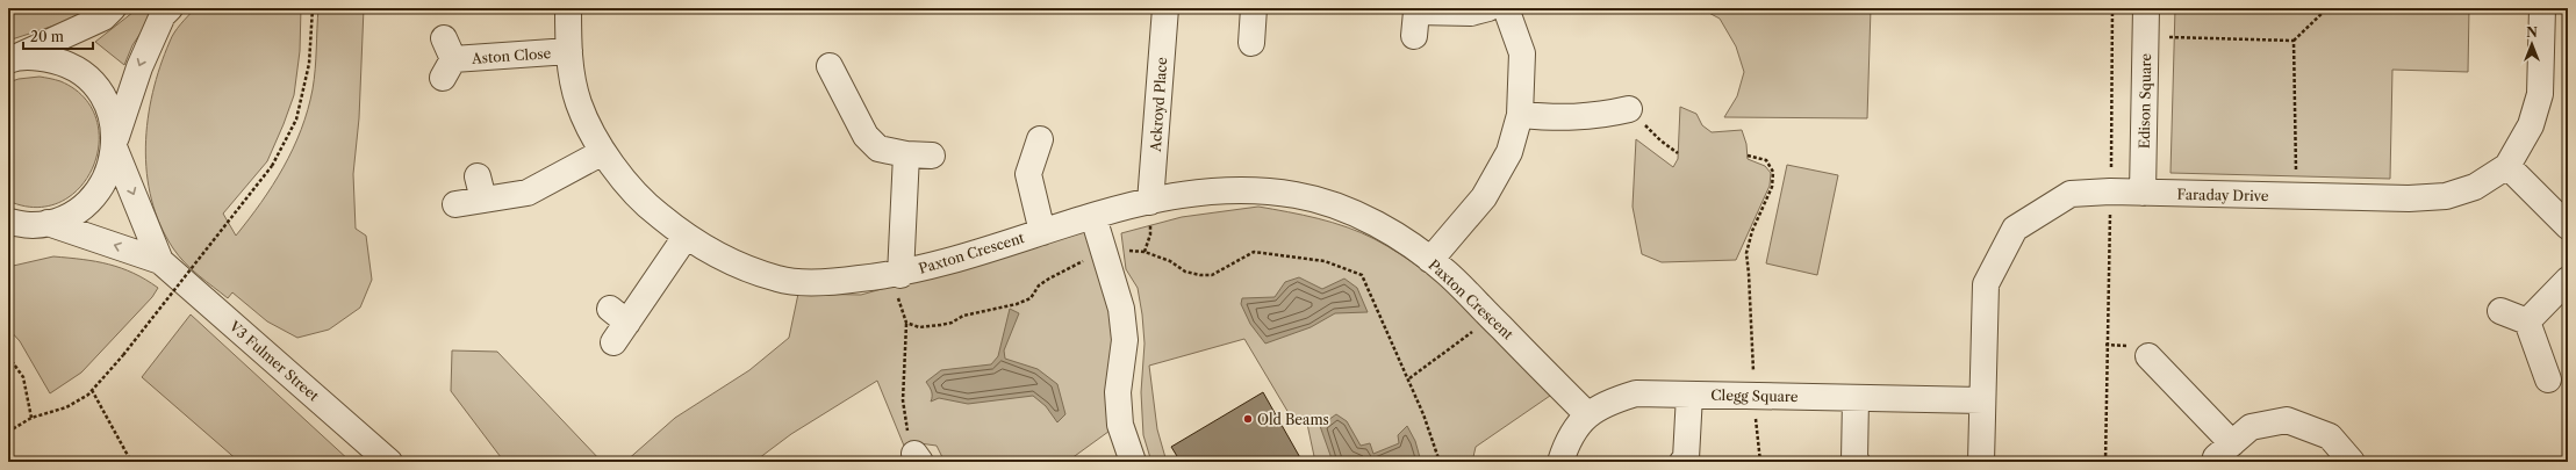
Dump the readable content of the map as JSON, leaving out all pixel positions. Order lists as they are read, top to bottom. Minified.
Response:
{"streets":{"street":["Aston Close","Edison Square","Ackroyd Place","Faraday Drive","Paxton Crescent","V3 Fulmer Street","Clegg Square"]},"crossings":[["Aston Close","Paxton Crescent"],["Edison Square","Faraday Drive"],["Ackroyd Place","Paxton Crescent"],["Faraday Drive","Clegg Square"],["Paxton Crescent","Clegg Square"]],"places":["Old Beams"],"scale_bar":"20 m","north":"top"}
